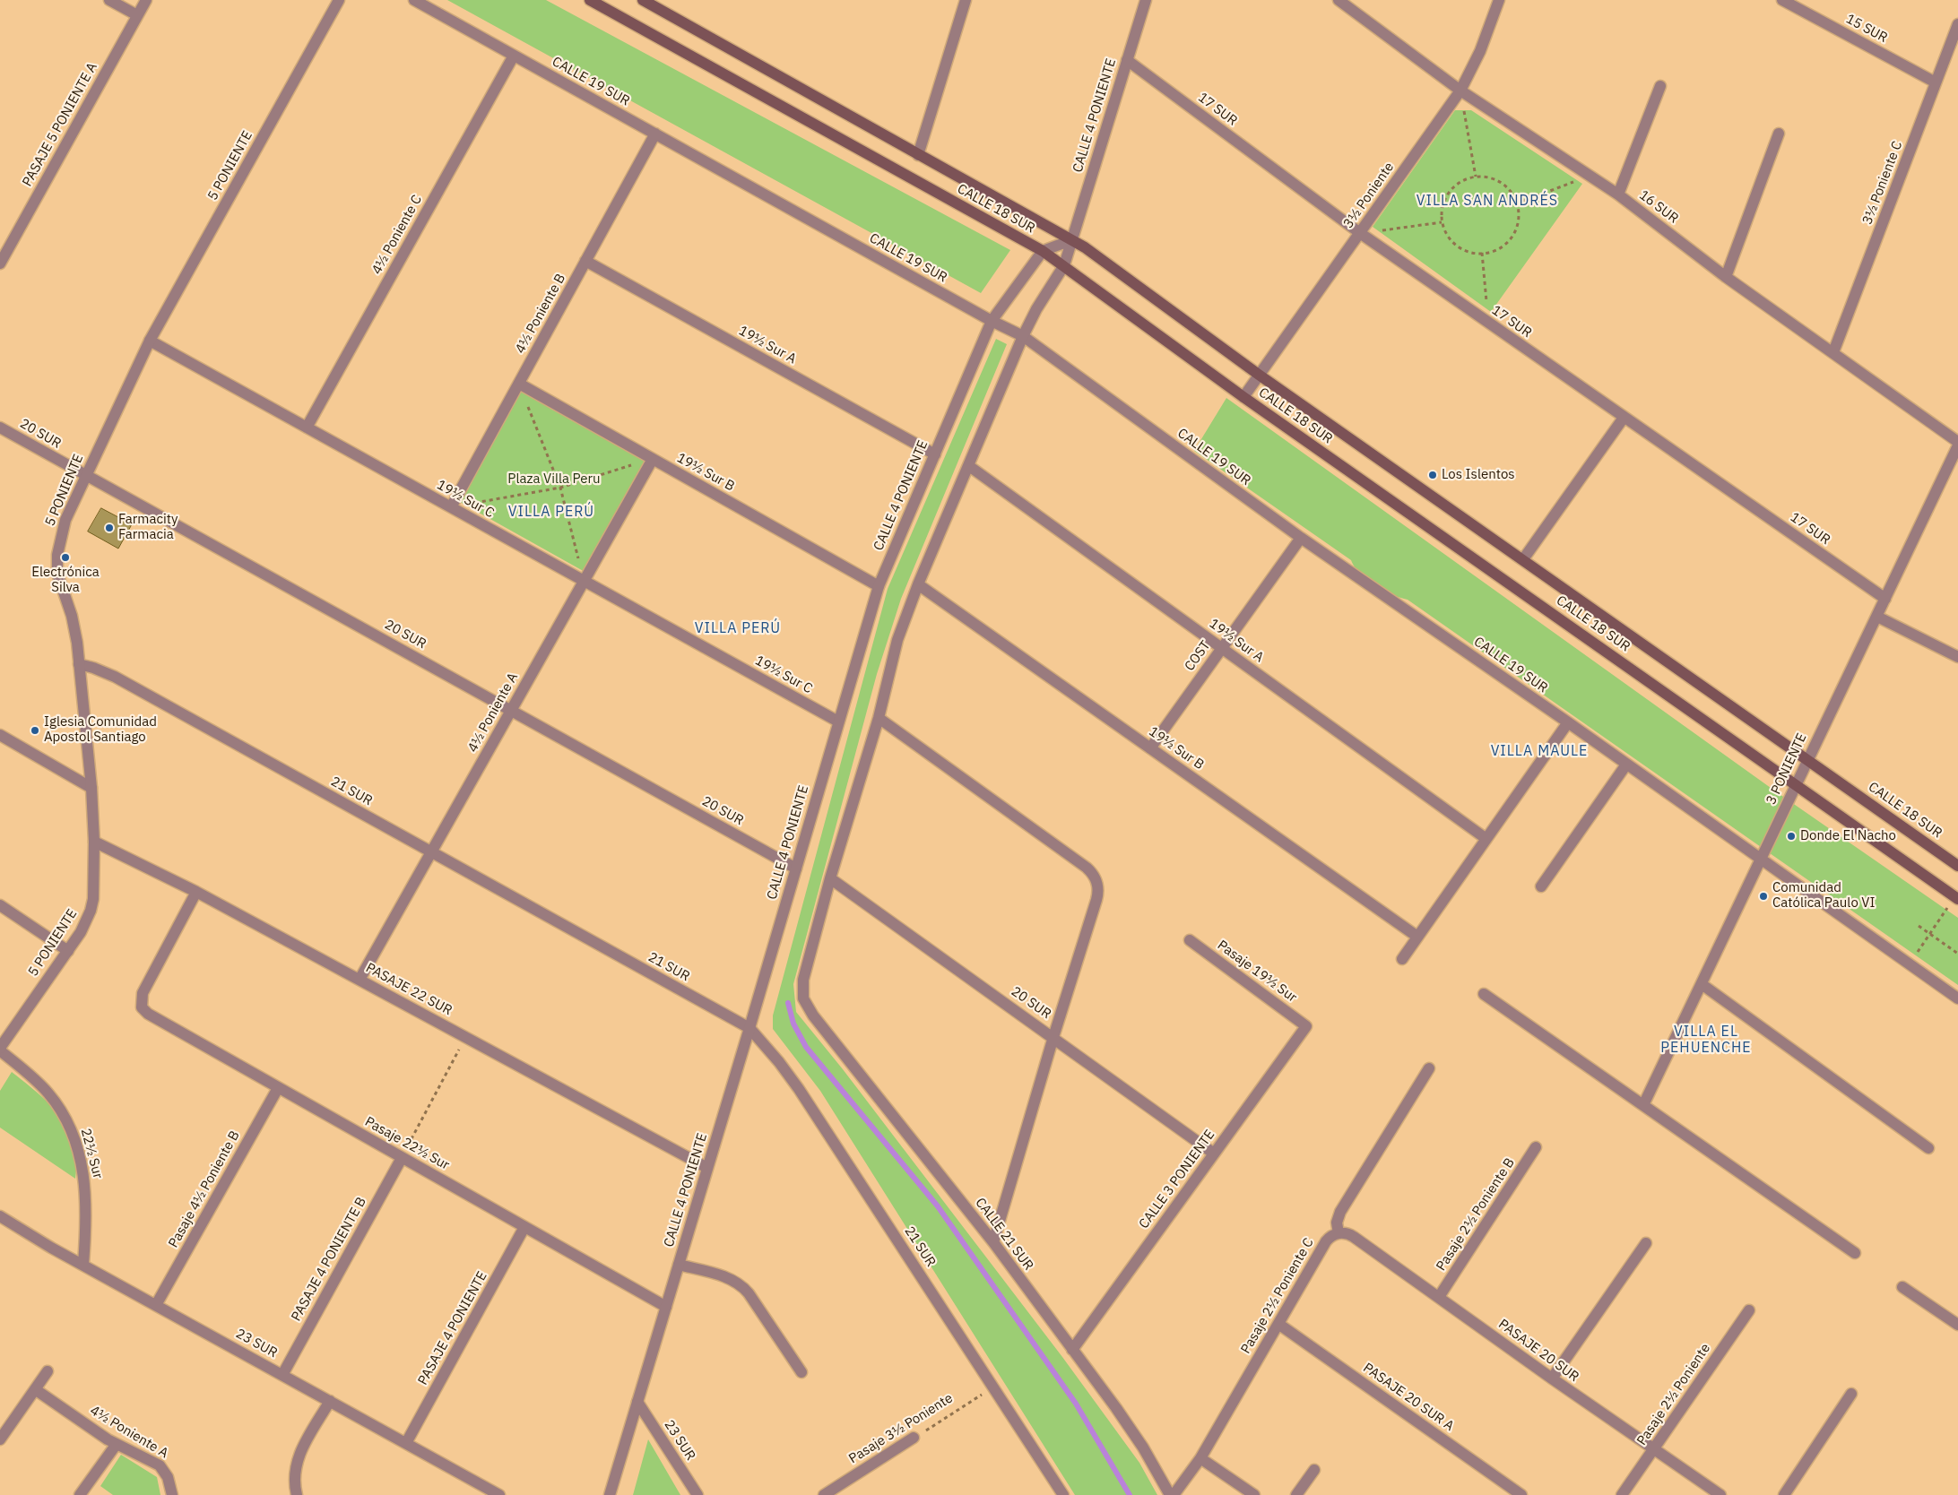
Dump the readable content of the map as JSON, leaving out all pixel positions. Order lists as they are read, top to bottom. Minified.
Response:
{"streets":{"main road":["CALLE 18 SUR"],"street":["15 SUR","CALLE 19 SUR","17 SUR","CALLE 4 PONIENTE","PASAJE 5 PONIENTE A","5 PONIENTE","3½ Poniente C","3½ Poniente","16 SUR","4½ Poniente C","4½ Poniente B","19½ Sur A","20 SUR","19½ Sur B","19½ Sur C","COST","4½ Poniente A","3 PONIENTE","21 SUR","Pasaje 19½ Sur","PASAJE 22 SUR","Pasaje 22½ Sur","22½ Sur","CALLE 3 PONIENTE","Pasaje 4½ Poniente B","Pasaje 2½ Poniente B","CALLE 21 SUR","PASAJE 4 PONIENTE B","Pasaje 2½ Poniente C","PASAJE 4 PONIENTE","23 SUR","PASAJE 20 SUR","Pasaje 2½ Poniente","PASAJE 20 SUR A","Pasaje 3½ Poniente"]},"crossings":[["15 SUR","3½ Poniente C"],["CALLE 19 SUR","CALLE 4 PONIENTE"],["CALLE 19 SUR","4½ Poniente C"],["CALLE 19 SUR","4½ Poniente B"],["CALLE 19 SUR","COST"],["CALLE 19 SUR","3 PONIENTE"],["17 SUR","CALLE 4 PONIENTE"],["17 SUR","3½ Poniente"],["17 SUR","3 PONIENTE"],["CALLE 4 PONIENTE","CALLE 18 SUR"],["CALLE 4 PONIENTE","19½ Sur A"],["CALLE 4 PONIENTE","20 SUR"],["CALLE 4 PONIENTE","19½ Sur B"],["CALLE 4 PONIENTE","19½ Sur C"],["CALLE 4 PONIENTE","21 SUR"],["CALLE 4 PONIENTE","PASAJE 22 SUR"],["CALLE 4 PONIENTE","Pasaje 22½ Sur"],["CALLE 4 PONIENTE","CALLE 21 SUR"],["CALLE 4 PONIENTE","23 SUR"],["5 PONIENTE","20 SUR"],["5 PONIENTE","19½ Sur C"],["5 PONIENTE","21 SUR"],["5 PONIENTE","PASAJE 22 SUR"],["5 PONIENTE","22½ Sur"],["3½ Poniente C","16 SUR"],["3½ Poniente","16 SUR"],["3½ Poniente","CALLE 18 SUR"],["16 SUR","3 PONIENTE"],["CALLE 18 SUR","3 PONIENTE"],["4½ Poniente C","19½ Sur C"],["4½ Poniente B","19½ Sur A"],["4½ Poniente B","19½ Sur B"],["4½ Poniente B","19½ Sur C"],["19½ Sur A","COST"],["20 SUR","4½ Poniente A"],["20 SUR","CALLE 3 PONIENTE"],["19½ Sur B","COST"],["19½ Sur B","4½ Poniente A"],["19½ Sur C","4½ Poniente A"],["4½ Poniente A","21 SUR"],["4½ Poniente A","PASAJE 22 SUR"],["21 SUR","Pasaje 3½ Poniente"],["Pasaje 19½ Sur","CALLE 3 PONIENTE"],["PASAJE 22 SUR","Pasaje 22½ Sur"],["Pasaje 22½ Sur","Pasaje 4½ Poniente B"],["Pasaje 22½ Sur","PASAJE 4 PONIENTE B"],["Pasaje 22½ Sur","PASAJE 4 PONIENTE"],["22½ Sur","23 SUR"],["CALLE 3 PONIENTE","CALLE 21 SUR"],["Pasaje 4½ Poniente B","23 SUR"],["Pasaje 2½ Poniente B","PASAJE 20 SUR"],["PASAJE 4 PONIENTE B","23 SUR"],["Pasaje 2½ Poniente C","PASAJE 20 SUR"],["Pasaje 2½ Poniente C","PASAJE 20 SUR A"],["PASAJE 4 PONIENTE","23 SUR"],["PASAJE 20 SUR","Pasaje 2½ Poniente"]],"districts":["VILLA SAN ANDRÉS","VILLA PERÚ","VILLA PERÚ","VILLA MAULE","VILLA EL PEHUENCHE"],"parks":["Plaza Villa Peru"],"places":["Los Islentos","Farmacity Farmacia","Electrónica Silva","Iglesia Comunidad Apostol Santiago","Donde El Nacho","Comunidad Católica Paulo VI"]}
